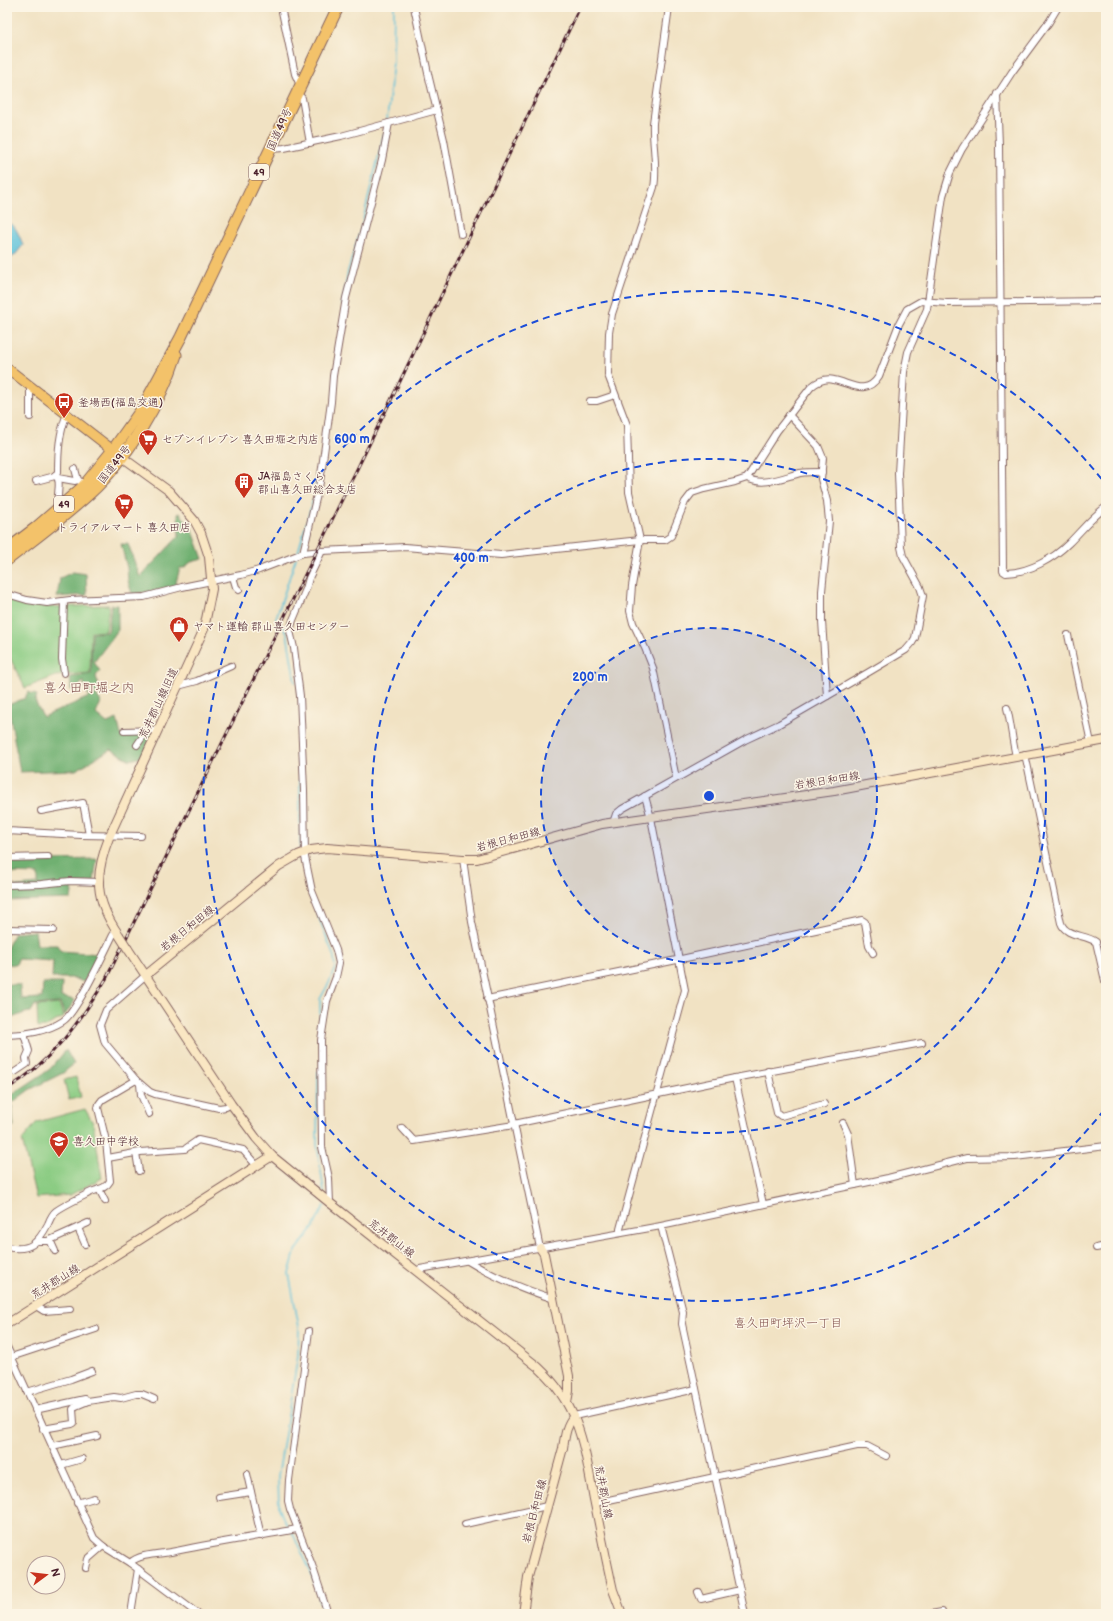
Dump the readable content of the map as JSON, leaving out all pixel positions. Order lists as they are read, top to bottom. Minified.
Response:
{"streets":{"highway":["国道49号","49"],"main road":["荒井郡山線旧道","岩根日和田線","荒井郡山線"]},"crossings":[["国道49号","荒井郡山線旧道"],["荒井郡山線旧道","岩根日和田線"],["岩根日和田線","荒井郡山線"]],"districts":["喜久田町堀之内","喜久田町坪沢一丁目"],"places":{"bus stop":["釜場西(福島交通)"],"supermarket":["セブンイレブン 喜久田堀之内店","トライアルマート 喜久田店"],"building":["JA福島さくら 郡山喜久田総合支店"],"shop":["ヤマト運輸 郡山喜久田センター"],"school or university":["喜久田中学校"]},"north":"right","rings":["600 m","400 m","200 m"]}
